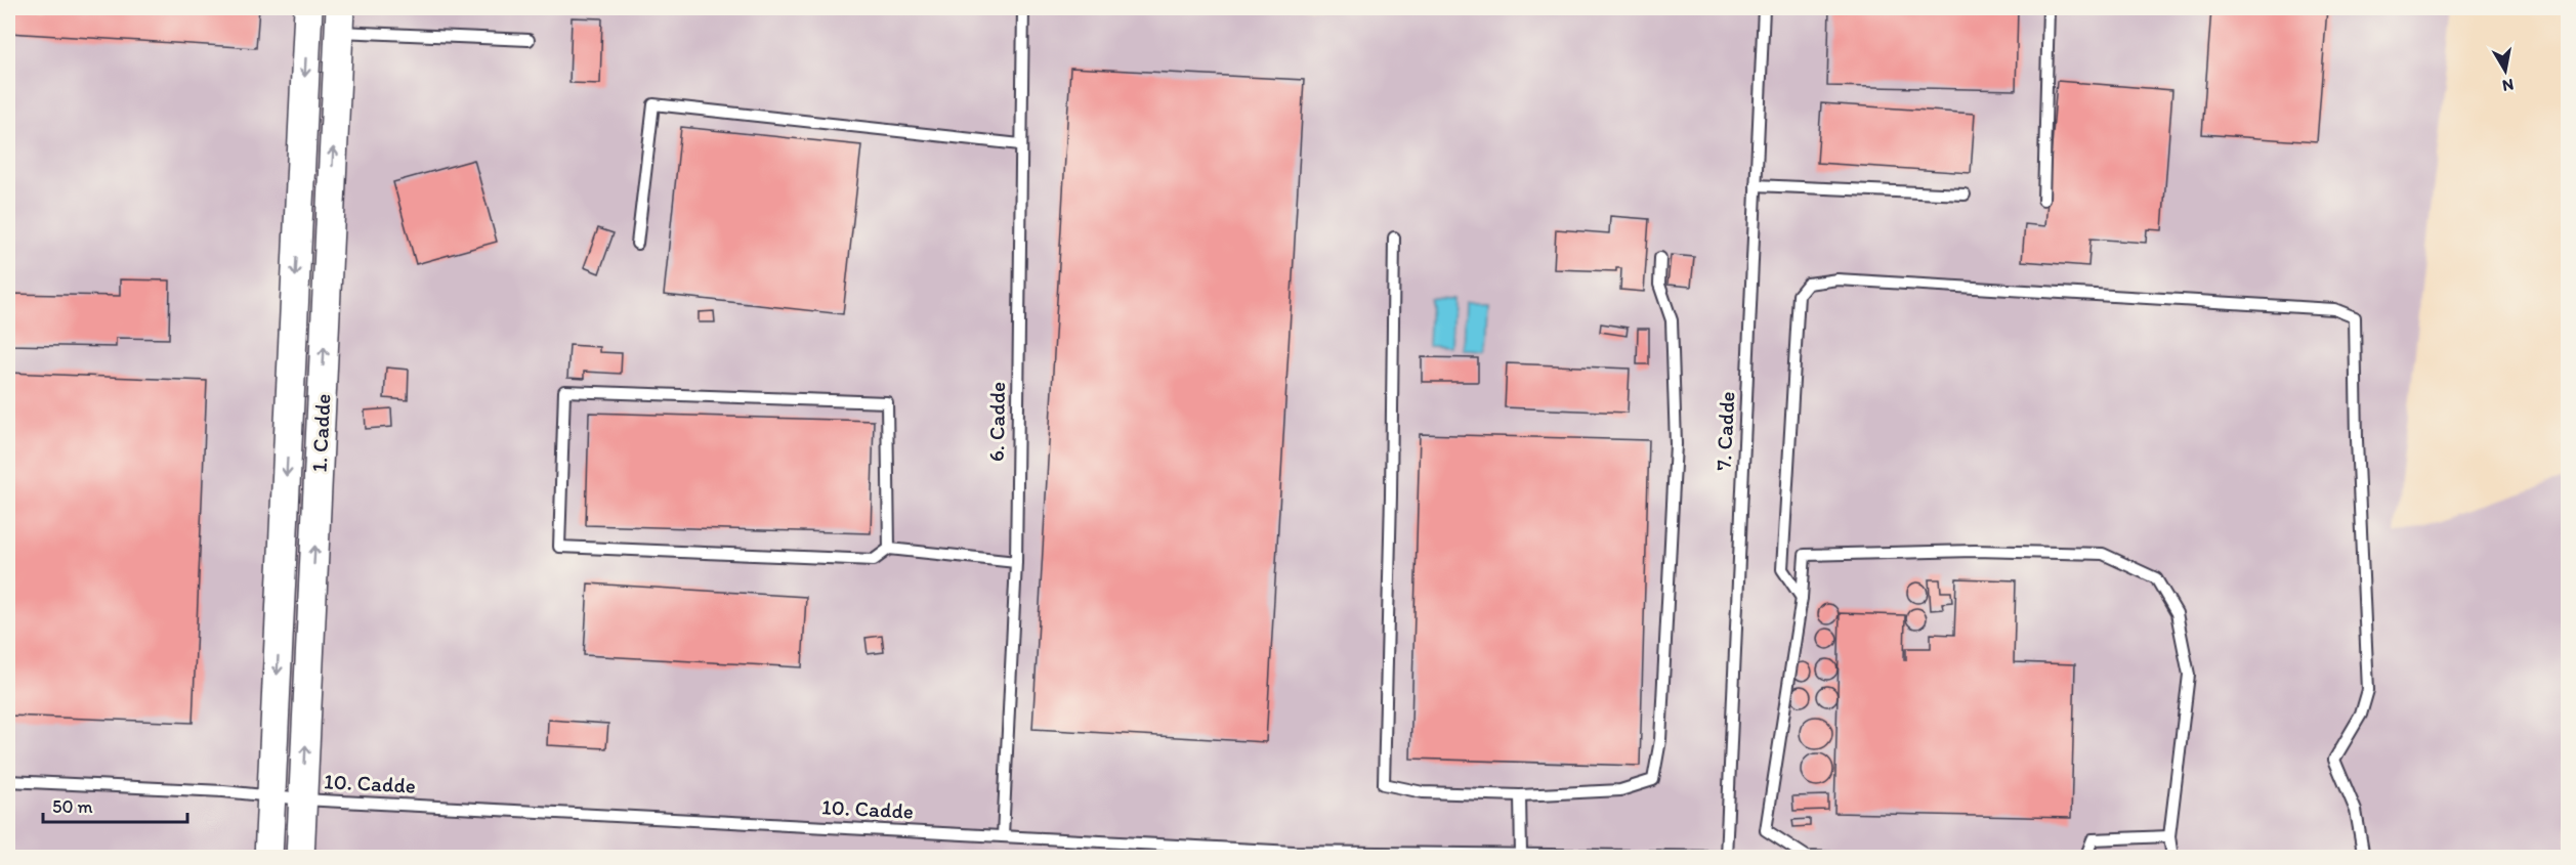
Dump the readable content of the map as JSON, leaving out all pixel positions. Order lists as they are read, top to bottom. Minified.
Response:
{"streets":{"street":["1. Cadde"],"lane":["6. Cadde","7. Cadde","10. Cadde"]},"crossings":[["6. Cadde","10. Cadde"],["7. Cadde","10. Cadde"],["1. Cadde","10. Cadde"]],"scale_bar":"50 m","north":"bottom"}
